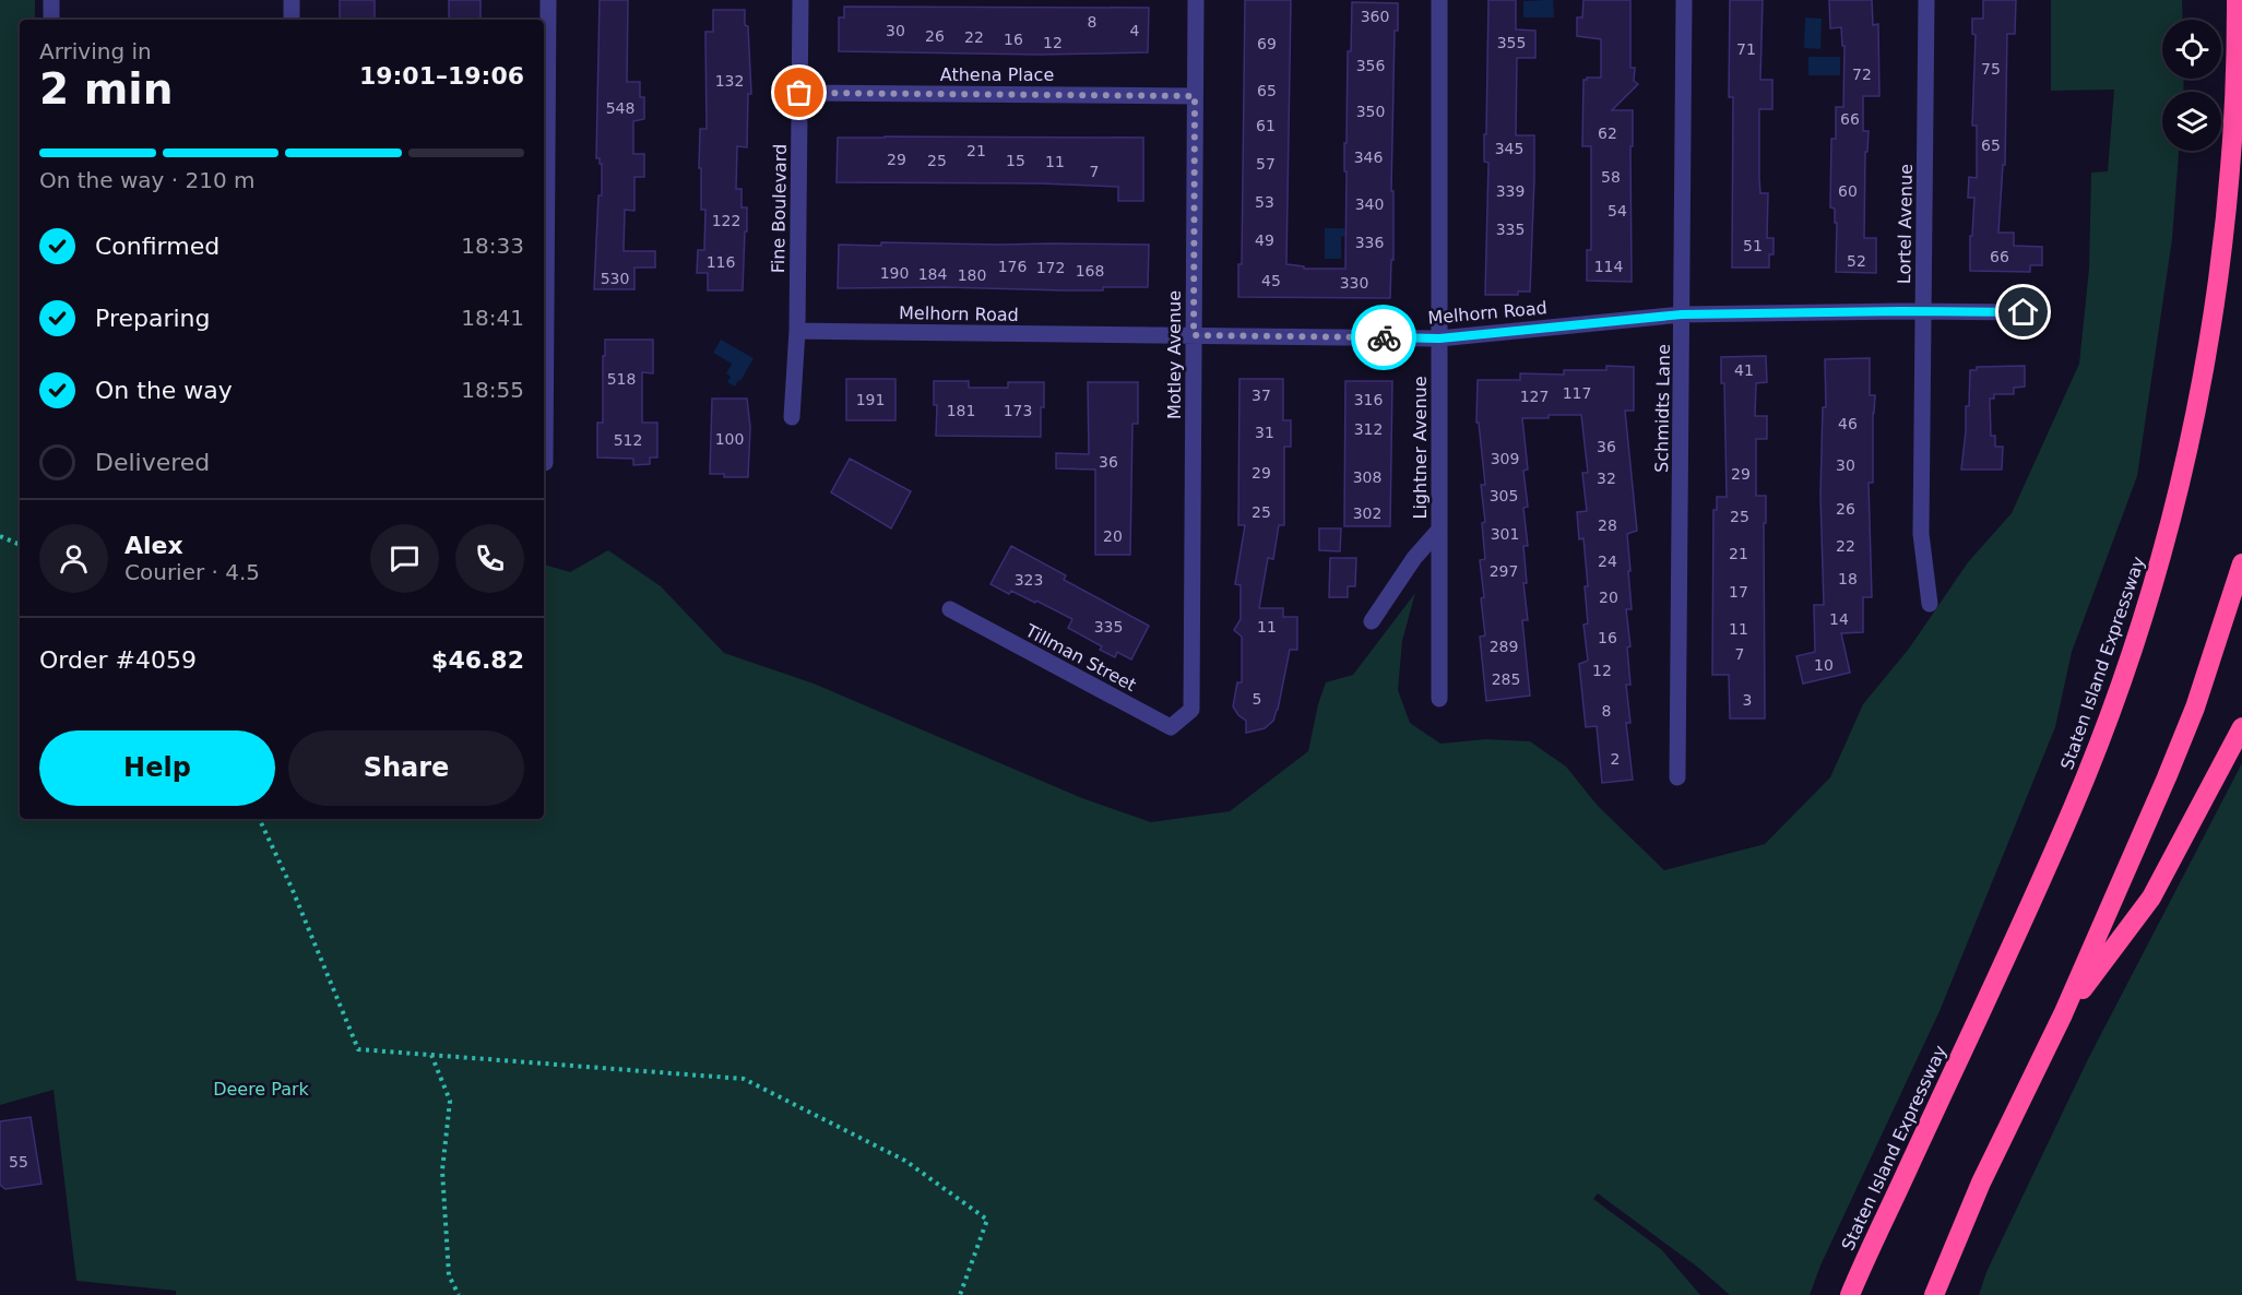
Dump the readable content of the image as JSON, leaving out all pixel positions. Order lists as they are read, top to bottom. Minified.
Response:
{"streets":{"highway":["Staten Island Expressway"],"street":["Athena Place","Fine Boulevard","Lortel Avenue","Melhorn Road","Motley Avenue","Schmidts Lane","Lightner Avenue","Tillman Street"]},"crossings":[["Athena Place","Fine Boulevard"],["Athena Place","Motley Avenue"],["Fine Boulevard","Melhorn Road"],["Lortel Avenue","Melhorn Road"],["Melhorn Road","Motley Avenue"],["Melhorn Road","Schmidts Lane"],["Melhorn Road","Lightner Avenue"],["Motley Avenue","Tillman Street"]],"parks":["Deere Park"],"house_numbers":["360","8","30","4","26","22","16","12","355","69","71","356","75","72","132","65","548","350","66","61","62","65","345","21","346","29","25","15","11","57","7","58","339","60","53","340","54","122","335","49","336","51","66","52","116","176","114","172","168","190","184","180","530","45","330","41","518","117","37","127","191","316","181","173","46","312","31","100","512","36","309","36","30","29","29","308","32","305","26","25","302","25","28","301","20","22","21","24","297","18","323","17","20","14","335","11","11","16","289","7","10","12","285","5","3","8","2","55"],"page":{"heading":["2 min","Arriving in","19:01–19:06"],"panel":["Alex","Courier · 4.5","Order #4059","$46.82"],"bar":"On the way · 210 m","list":[["Confirmed","18:33"],["Preparing","18:41"],["On the way","18:55"],"Delivered"],"buttons":["Help","Share"]}}
